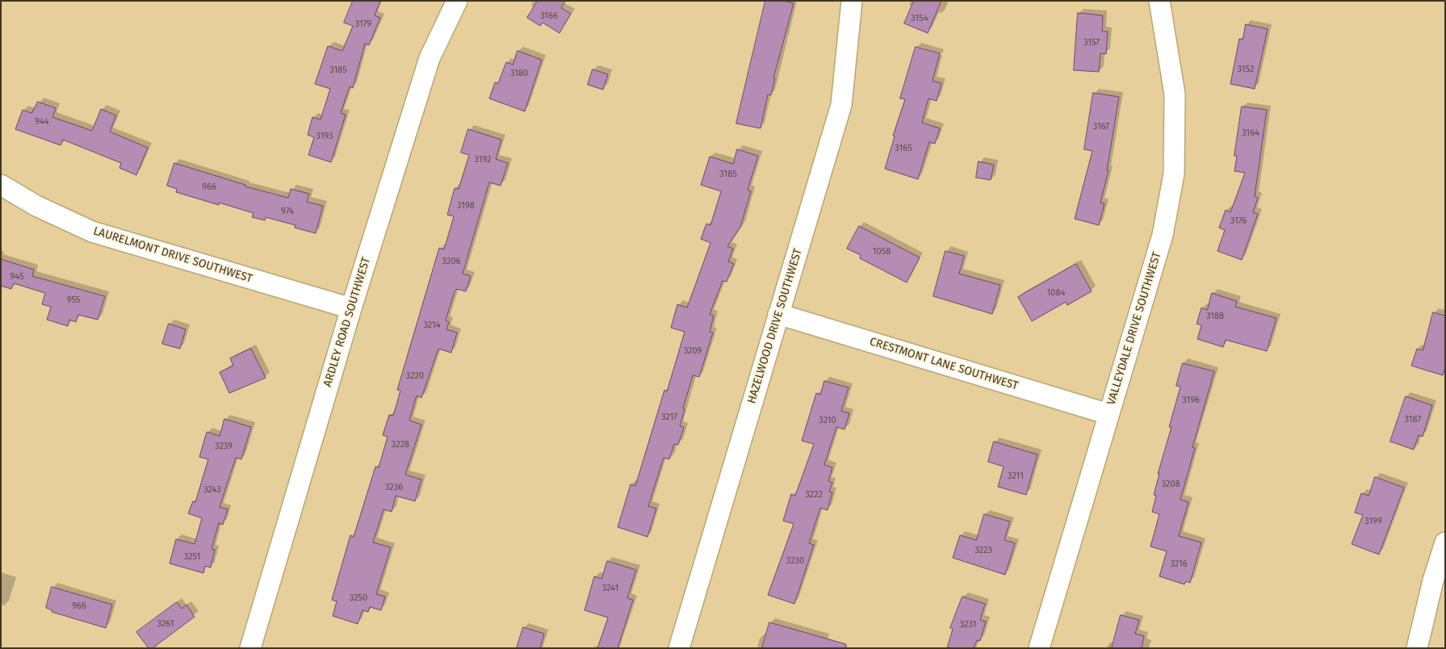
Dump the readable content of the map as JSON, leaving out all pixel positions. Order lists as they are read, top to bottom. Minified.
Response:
{"streets":{"street":["LAURELMONT DRIVE SOUTHWEST","ARDLEY ROAD SOUTHWEST","HAZELWOOD DRIVE SOUTHWEST","VALLEYDALE DRIVE SOUTHWEST","CRESTMONT LANE SOUTHWEST"]},"crossings":[["LAURELMONT DRIVE SOUTHWEST","ARDLEY ROAD SOUTHWEST"],["HAZELWOOD DRIVE SOUTHWEST","CRESTMONT LANE SOUTHWEST"],["VALLEYDALE DRIVE SOUTHWEST","CRESTMONT LANE SOUTHWEST"]],"house_numbers":["3166","3154","3179","3157","3152","3185","3180","944","3167","3164","3193","3165","3192","3185","966","3198","974","3176","1058","3206","945","1084","955","3188","3214","3209","3220","3196","3217","3187","3210","3228","3239","3211","3208","3236","3243","3222","3199","3223","3251","3230","3216","3241","3250","966","3261","3231"]}
